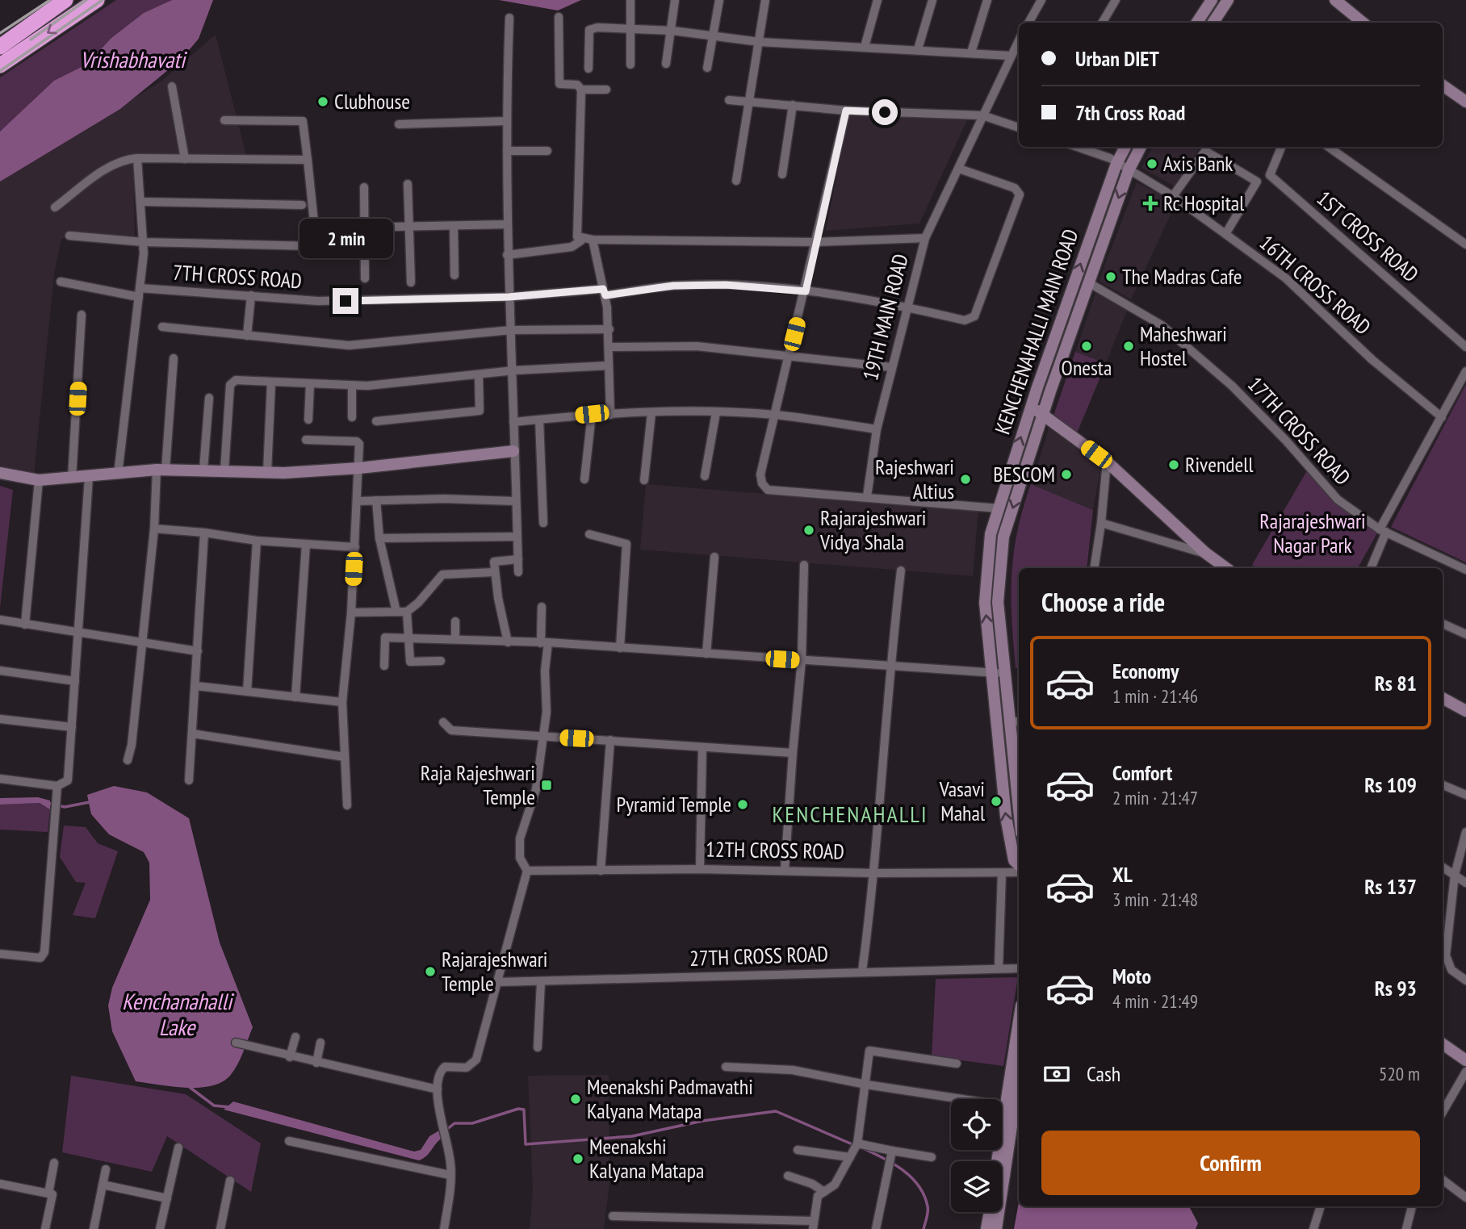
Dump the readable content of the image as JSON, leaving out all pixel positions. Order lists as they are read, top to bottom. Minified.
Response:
{"streets":{"main road":["KENCHENAHALLI MAIN ROAD"],"street":["1ST CROSS ROAD","7TH CROSS ROAD","16TH CROSS ROAD","19TH MAIN ROAD","17TH CROSS ROAD","12TH CROSS ROAD","27TH CROSS ROAD"]},"crossings":[["7TH CROSS ROAD","19TH MAIN ROAD"],["16TH CROSS ROAD","KENCHENAHALLI MAIN ROAD"],["KENCHENAHALLI MAIN ROAD","17TH CROSS ROAD"]],"districts":["KENCHENAHALLI"],"water":["Vrishabhavati","Kenchanahalli Lake"],"parks":["Rajarajeshwari Nagar Park"],"places":{"other":["Clubhouse","Axis Bank","The Madras Cafe","Onesta","Maheshwari Hostel","Rivendell","BESCOM","Rajeshwari Altius","Rajarajeshwari Vidya Shala","Vasavi Mahal","Pyramid Temple","Rajarajeshwari Temple","Meenakshi Padmavathi Kalyana Matapa","Meenakshi Kalyana Matapa"],"health":["Rc Hospital"],"transit":["Raja Rajeshwari Temple"]},"page":{"banner":["Urban DIET","7th Cross Road"],"bubble":"2 min","heading":"Choose a ride","list":[{"name":"Economy","note":"1 min · 21:46","value":"Rs 81"},{"name":"Comfort","note":"2 min · 21:47","value":"Rs 109"},{"name":"XL","note":"3 min · 21:48","value":"Rs 137"},{"name":"Moto","note":"4 min · 21:49","value":"Rs 93"}],"pay":["Cash","520 m"],"buttons":"Confirm"}}
